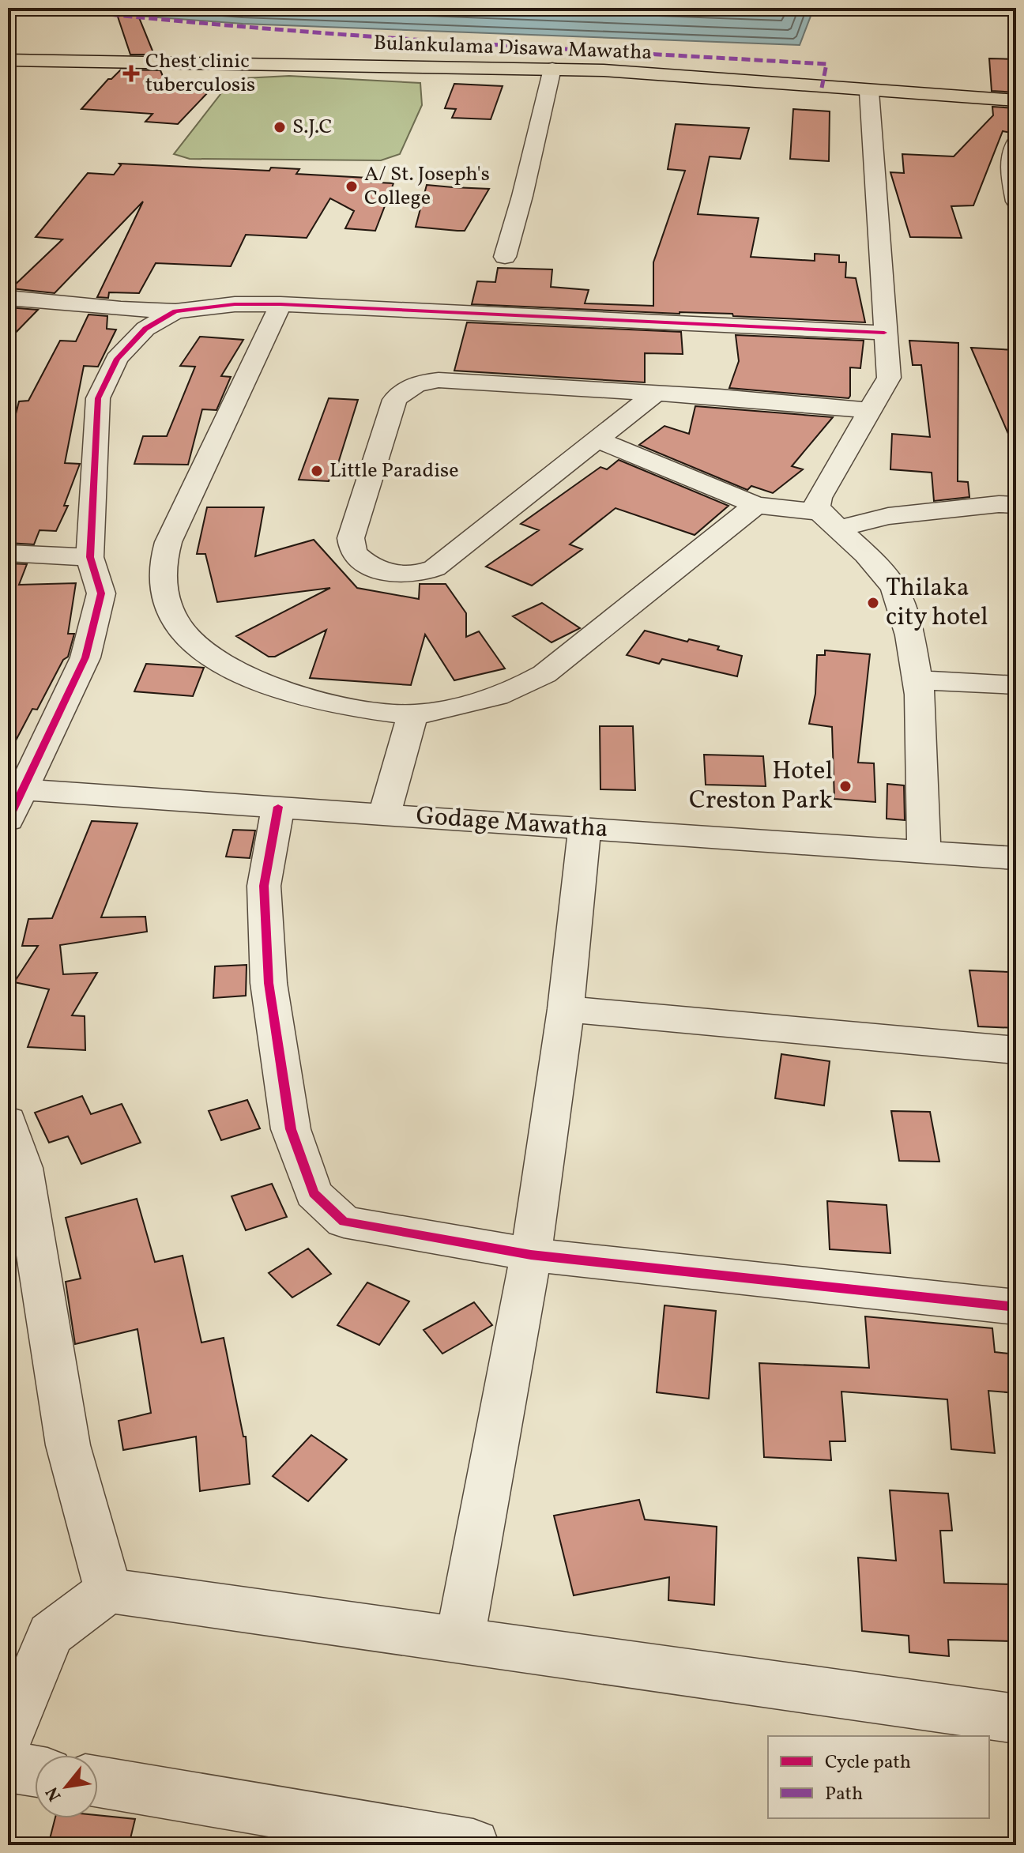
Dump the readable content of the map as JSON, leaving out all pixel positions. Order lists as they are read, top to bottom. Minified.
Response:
{"streets":{"main road":["Bulankulama Disawa Mawatha"],"street":["Godage Mawatha"]},"places":{"health":["Chest clinic tuberculosis"],"other":["S.J.C","A/ St. Joseph's College","Little Paradise","Thilaka city hotel","Hotel Creston Park"]},"legend":["Cycle path","Path"],"north":"bottom left"}
